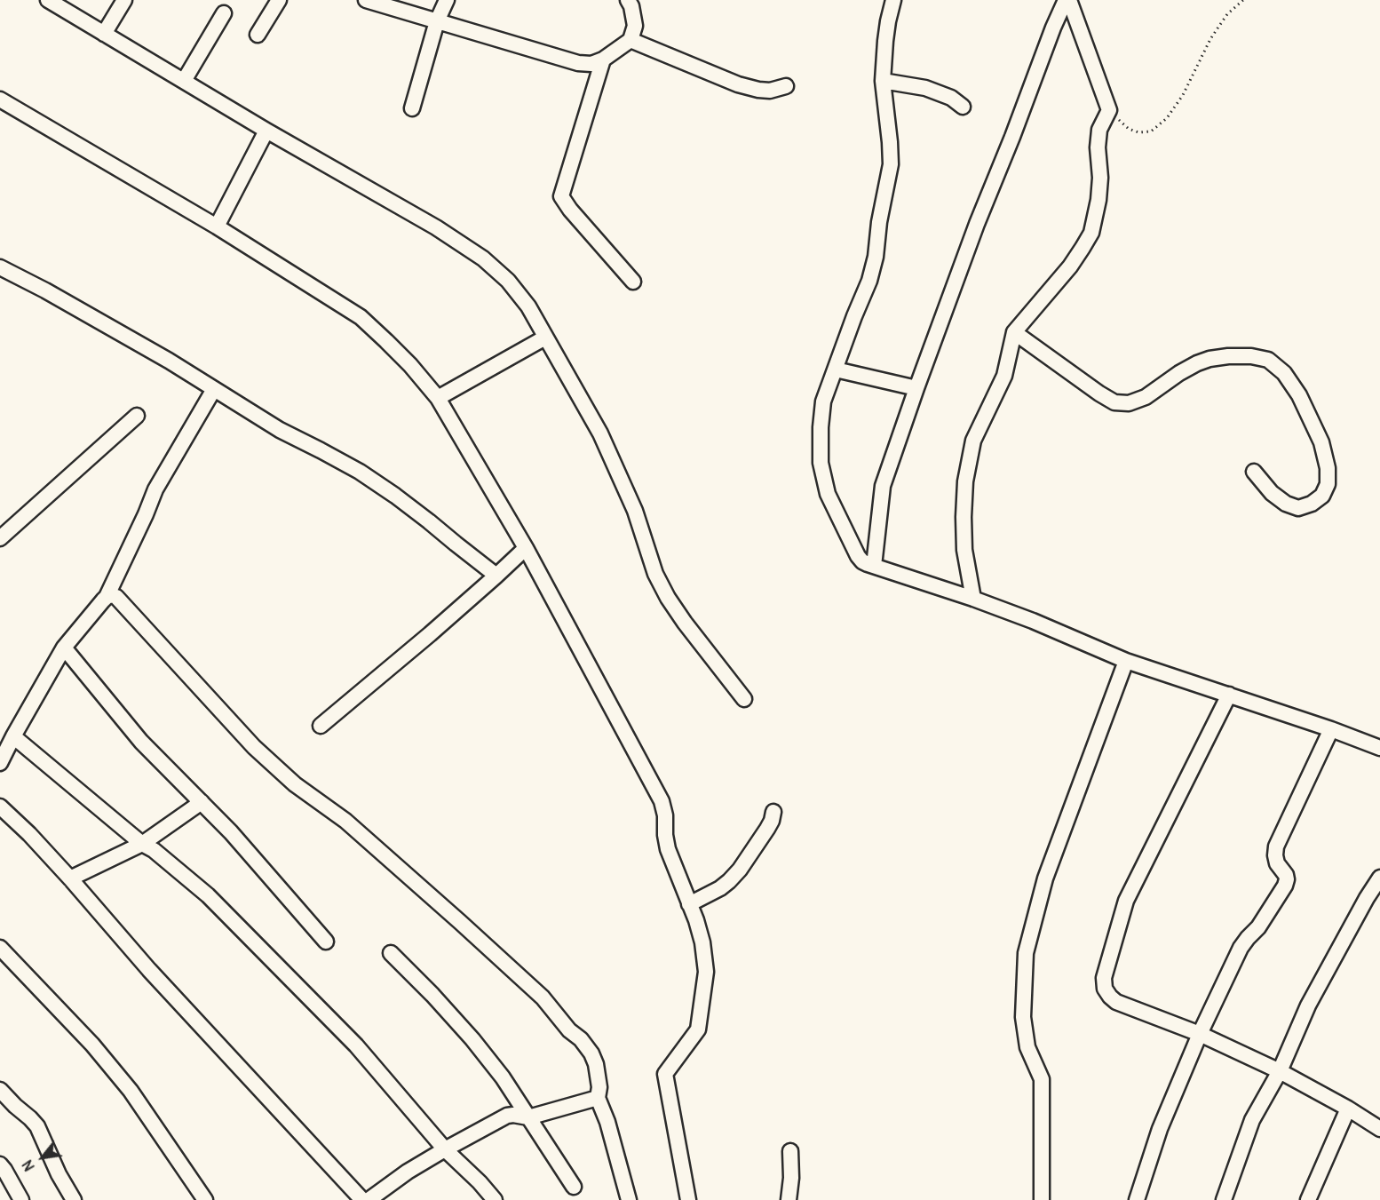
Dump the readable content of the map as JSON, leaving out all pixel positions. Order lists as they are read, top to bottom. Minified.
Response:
{"north":"bottom left"}
